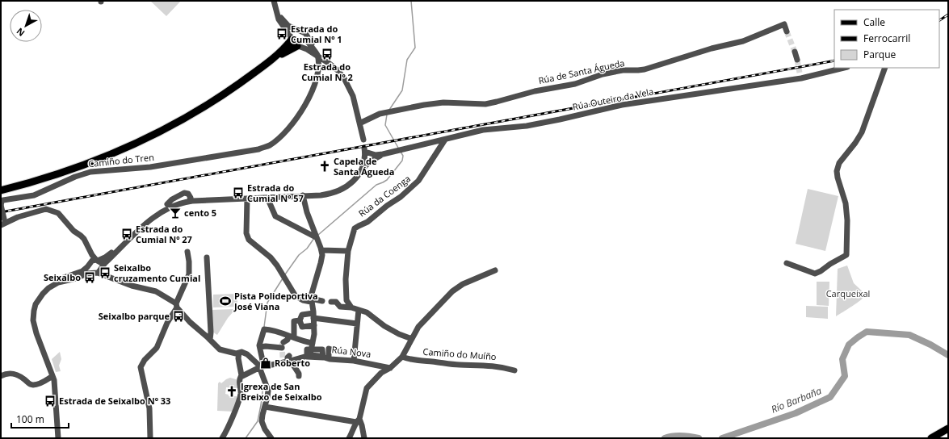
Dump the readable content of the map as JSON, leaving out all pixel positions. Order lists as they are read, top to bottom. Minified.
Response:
{"streets":{"street":["Rúa de Santa Águeda","Rúa Outeiro da Vela","Camiño do Tren","Rúa da Coenga","Rúa Nova","Camiño do Muíño"]},"crossings":[["Rúa Outeiro da Vela","Rúa da Coenga"]],"water":["Río Barbaña"],"parks":["Carqueixal"],"places":{"bus stop":["Estrada do Cumial Nº 1","Estrada do Cumial Nº 2","Estrada do Cumial Nº 57","Estrada do Cumial Nº 27","Seixalbo cruzamento Cumial","Seixalbo","Seixalbo parque","Estrada de Seixalbo Nº 33"],"church":["Capela de Santa Águeda","Igrexa de San Breixo de Seixalbo"],"bar":["cento 5"],"sports":["Pista Polideportiva José Viana"],"shop":["Roberto"]},"legend":["Calle","Ferrocarril","Parque"],"scale_bar":"100 m","north":"bottom left"}
